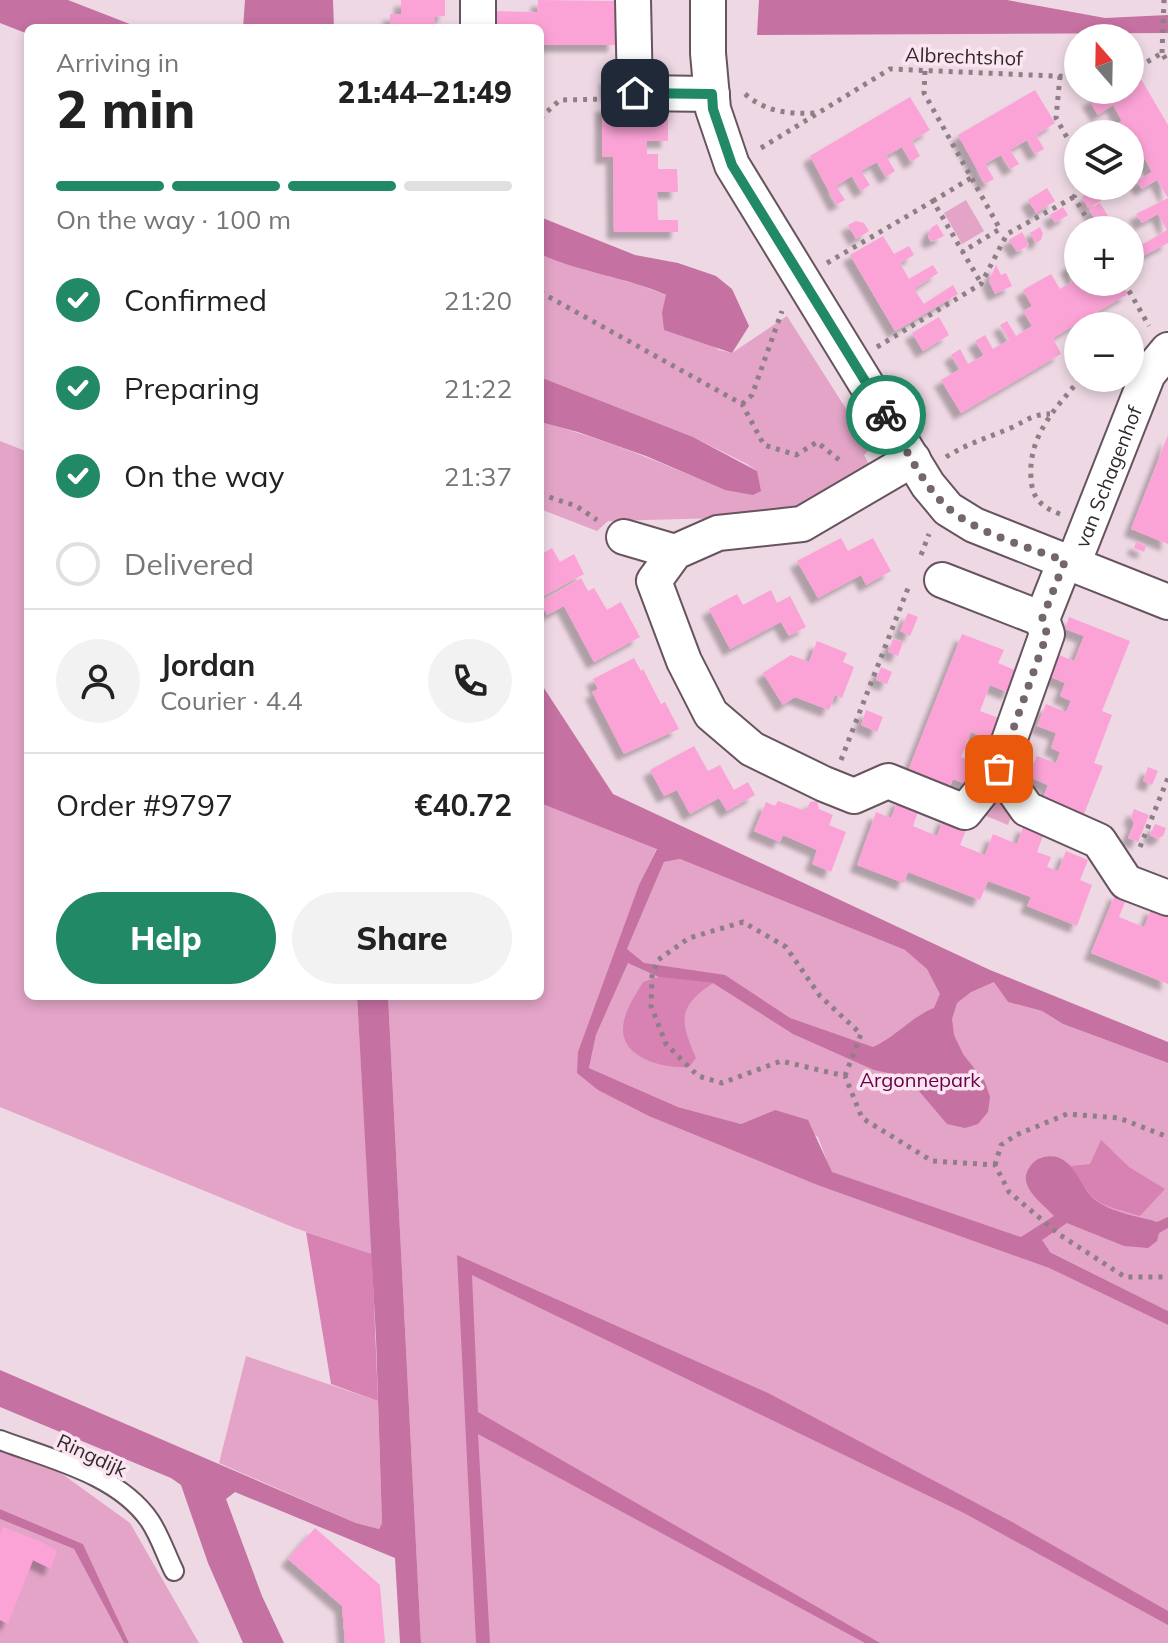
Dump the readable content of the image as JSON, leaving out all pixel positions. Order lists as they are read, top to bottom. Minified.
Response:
{"streets":{"street":["van Schagenhof"],"lane":["Ringdijk"],"path":["Albrechtshof"]},"parks":["Argonnepark"],"north":"top","page":{"map_buttons":["+","−"],"heading":["2 min","Arriving in","21:44–21:49"],"panel":["Jordan","Courier · 4.4","Order #9797","€40.72"],"bar":"On the way · 100 m","list":[["Confirmed","21:20"],["Preparing","21:22"],["On the way","21:37"],"Delivered"],"buttons":["Help","Share"]}}
